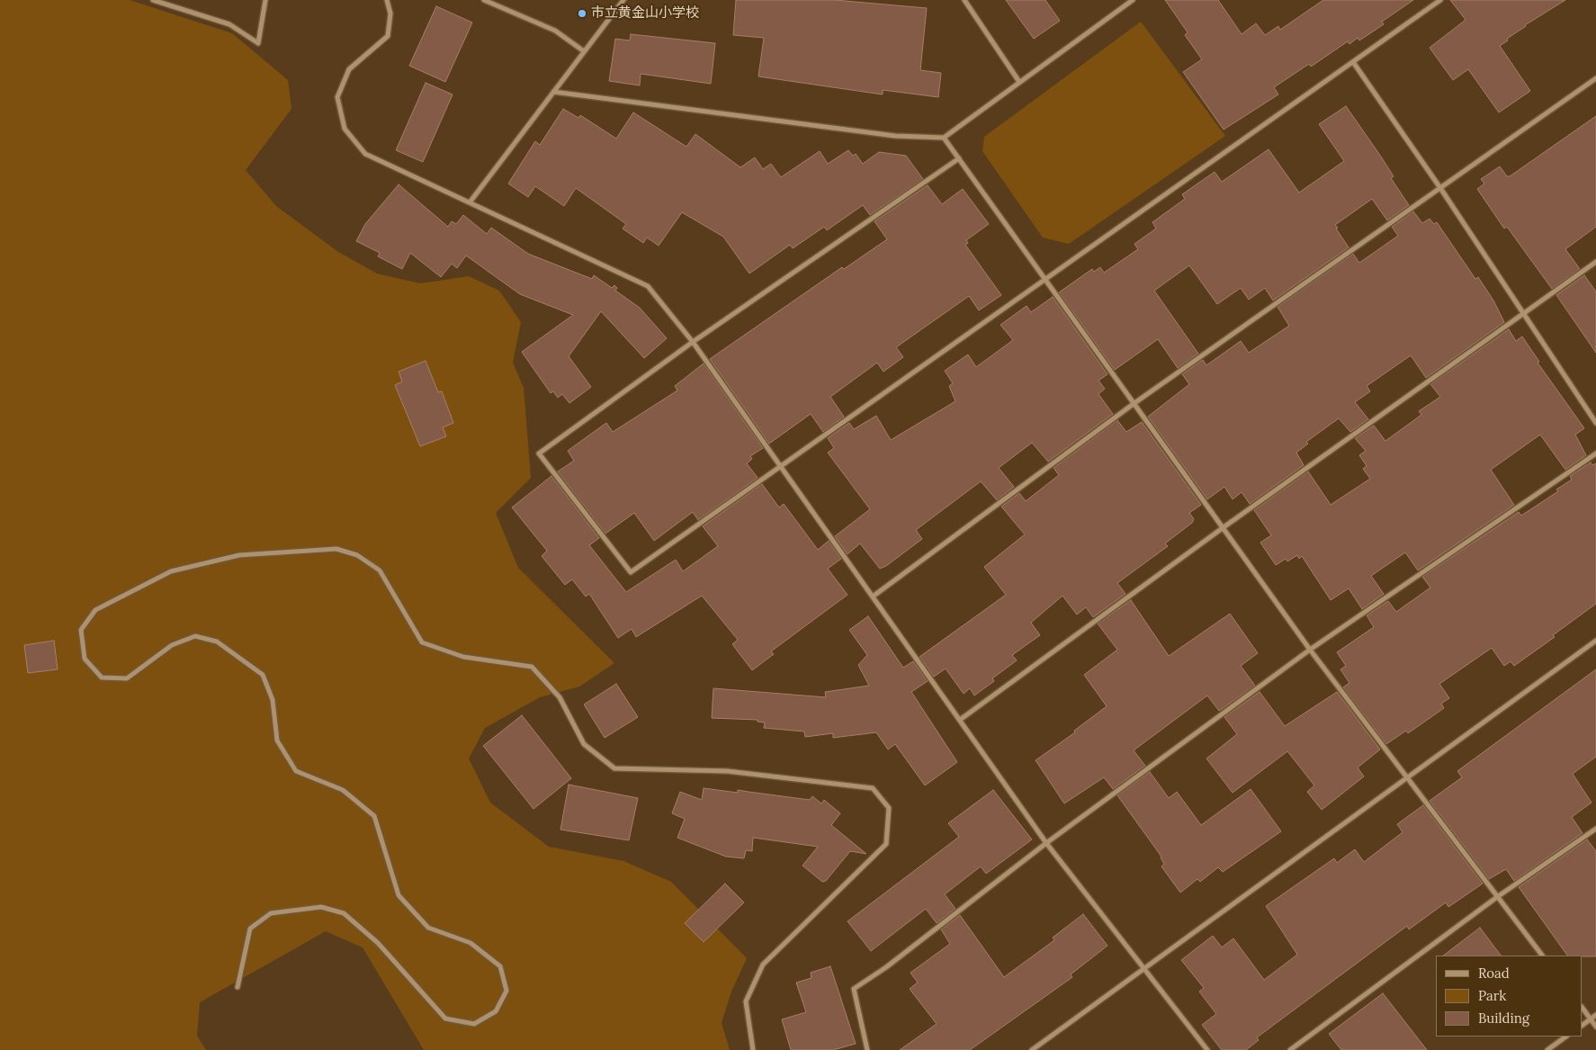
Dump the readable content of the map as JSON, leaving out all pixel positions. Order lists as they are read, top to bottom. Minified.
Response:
{"places":["市立黄金山小学校"],"legend":["Road","Park","Building"]}
